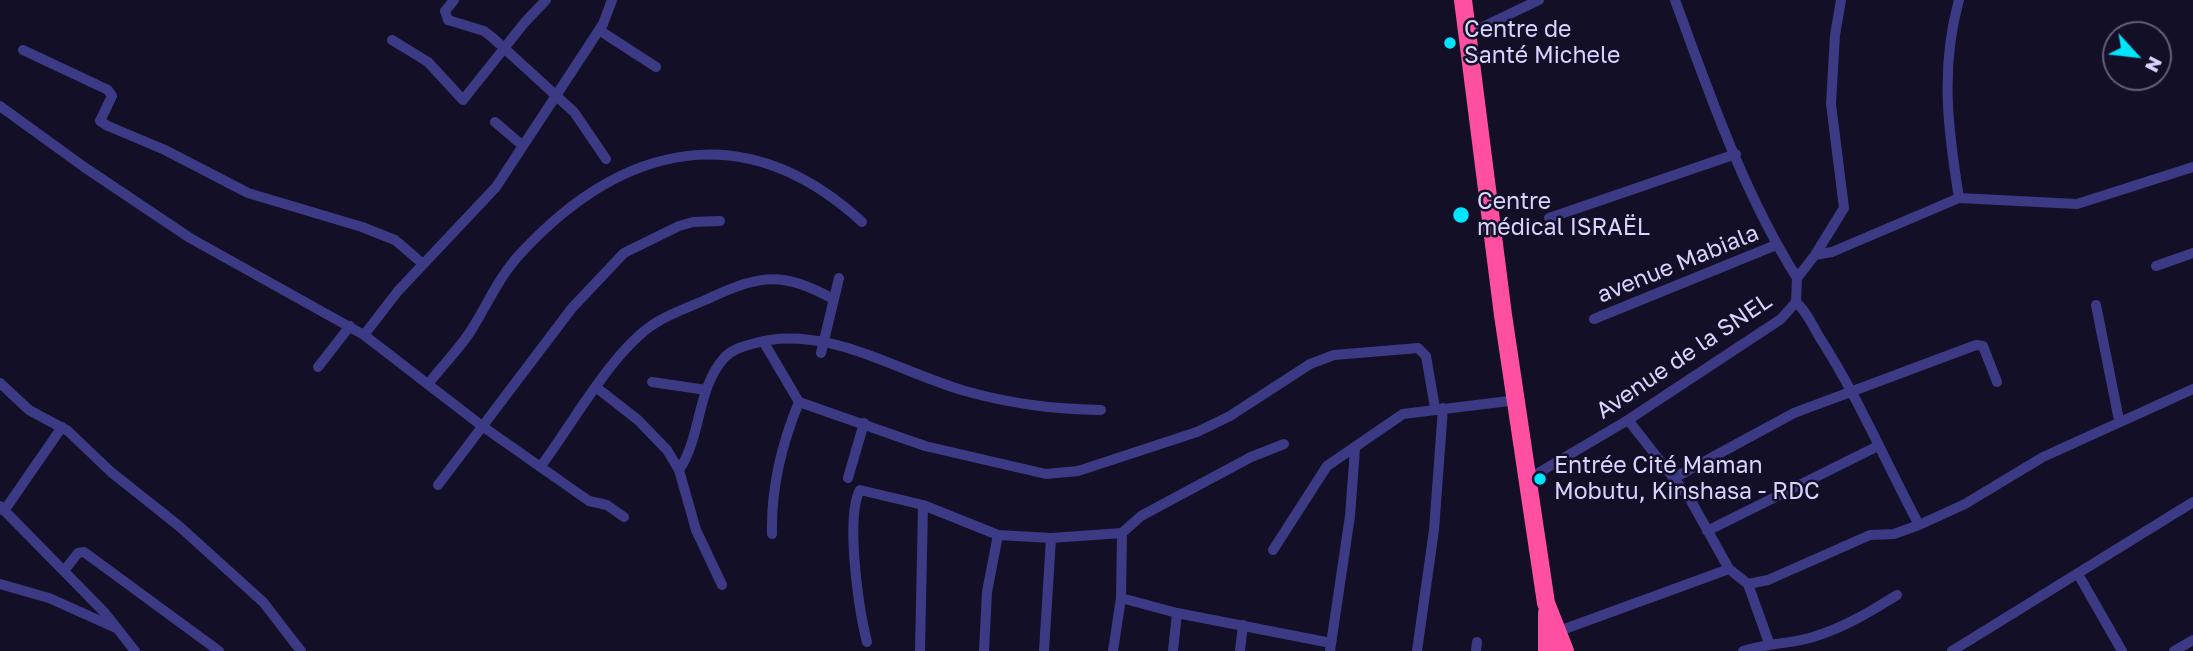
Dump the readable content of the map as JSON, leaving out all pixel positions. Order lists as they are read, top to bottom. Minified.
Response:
{"streets":{"street":["avenue Mabiala","Avenue de la SNEL"]},"places":["Centre de Santé Michele","Centre médical ISRAËL","Entrée Cité Maman Mobutu, Kinshasa - RDC"],"north":"bottom right"}
